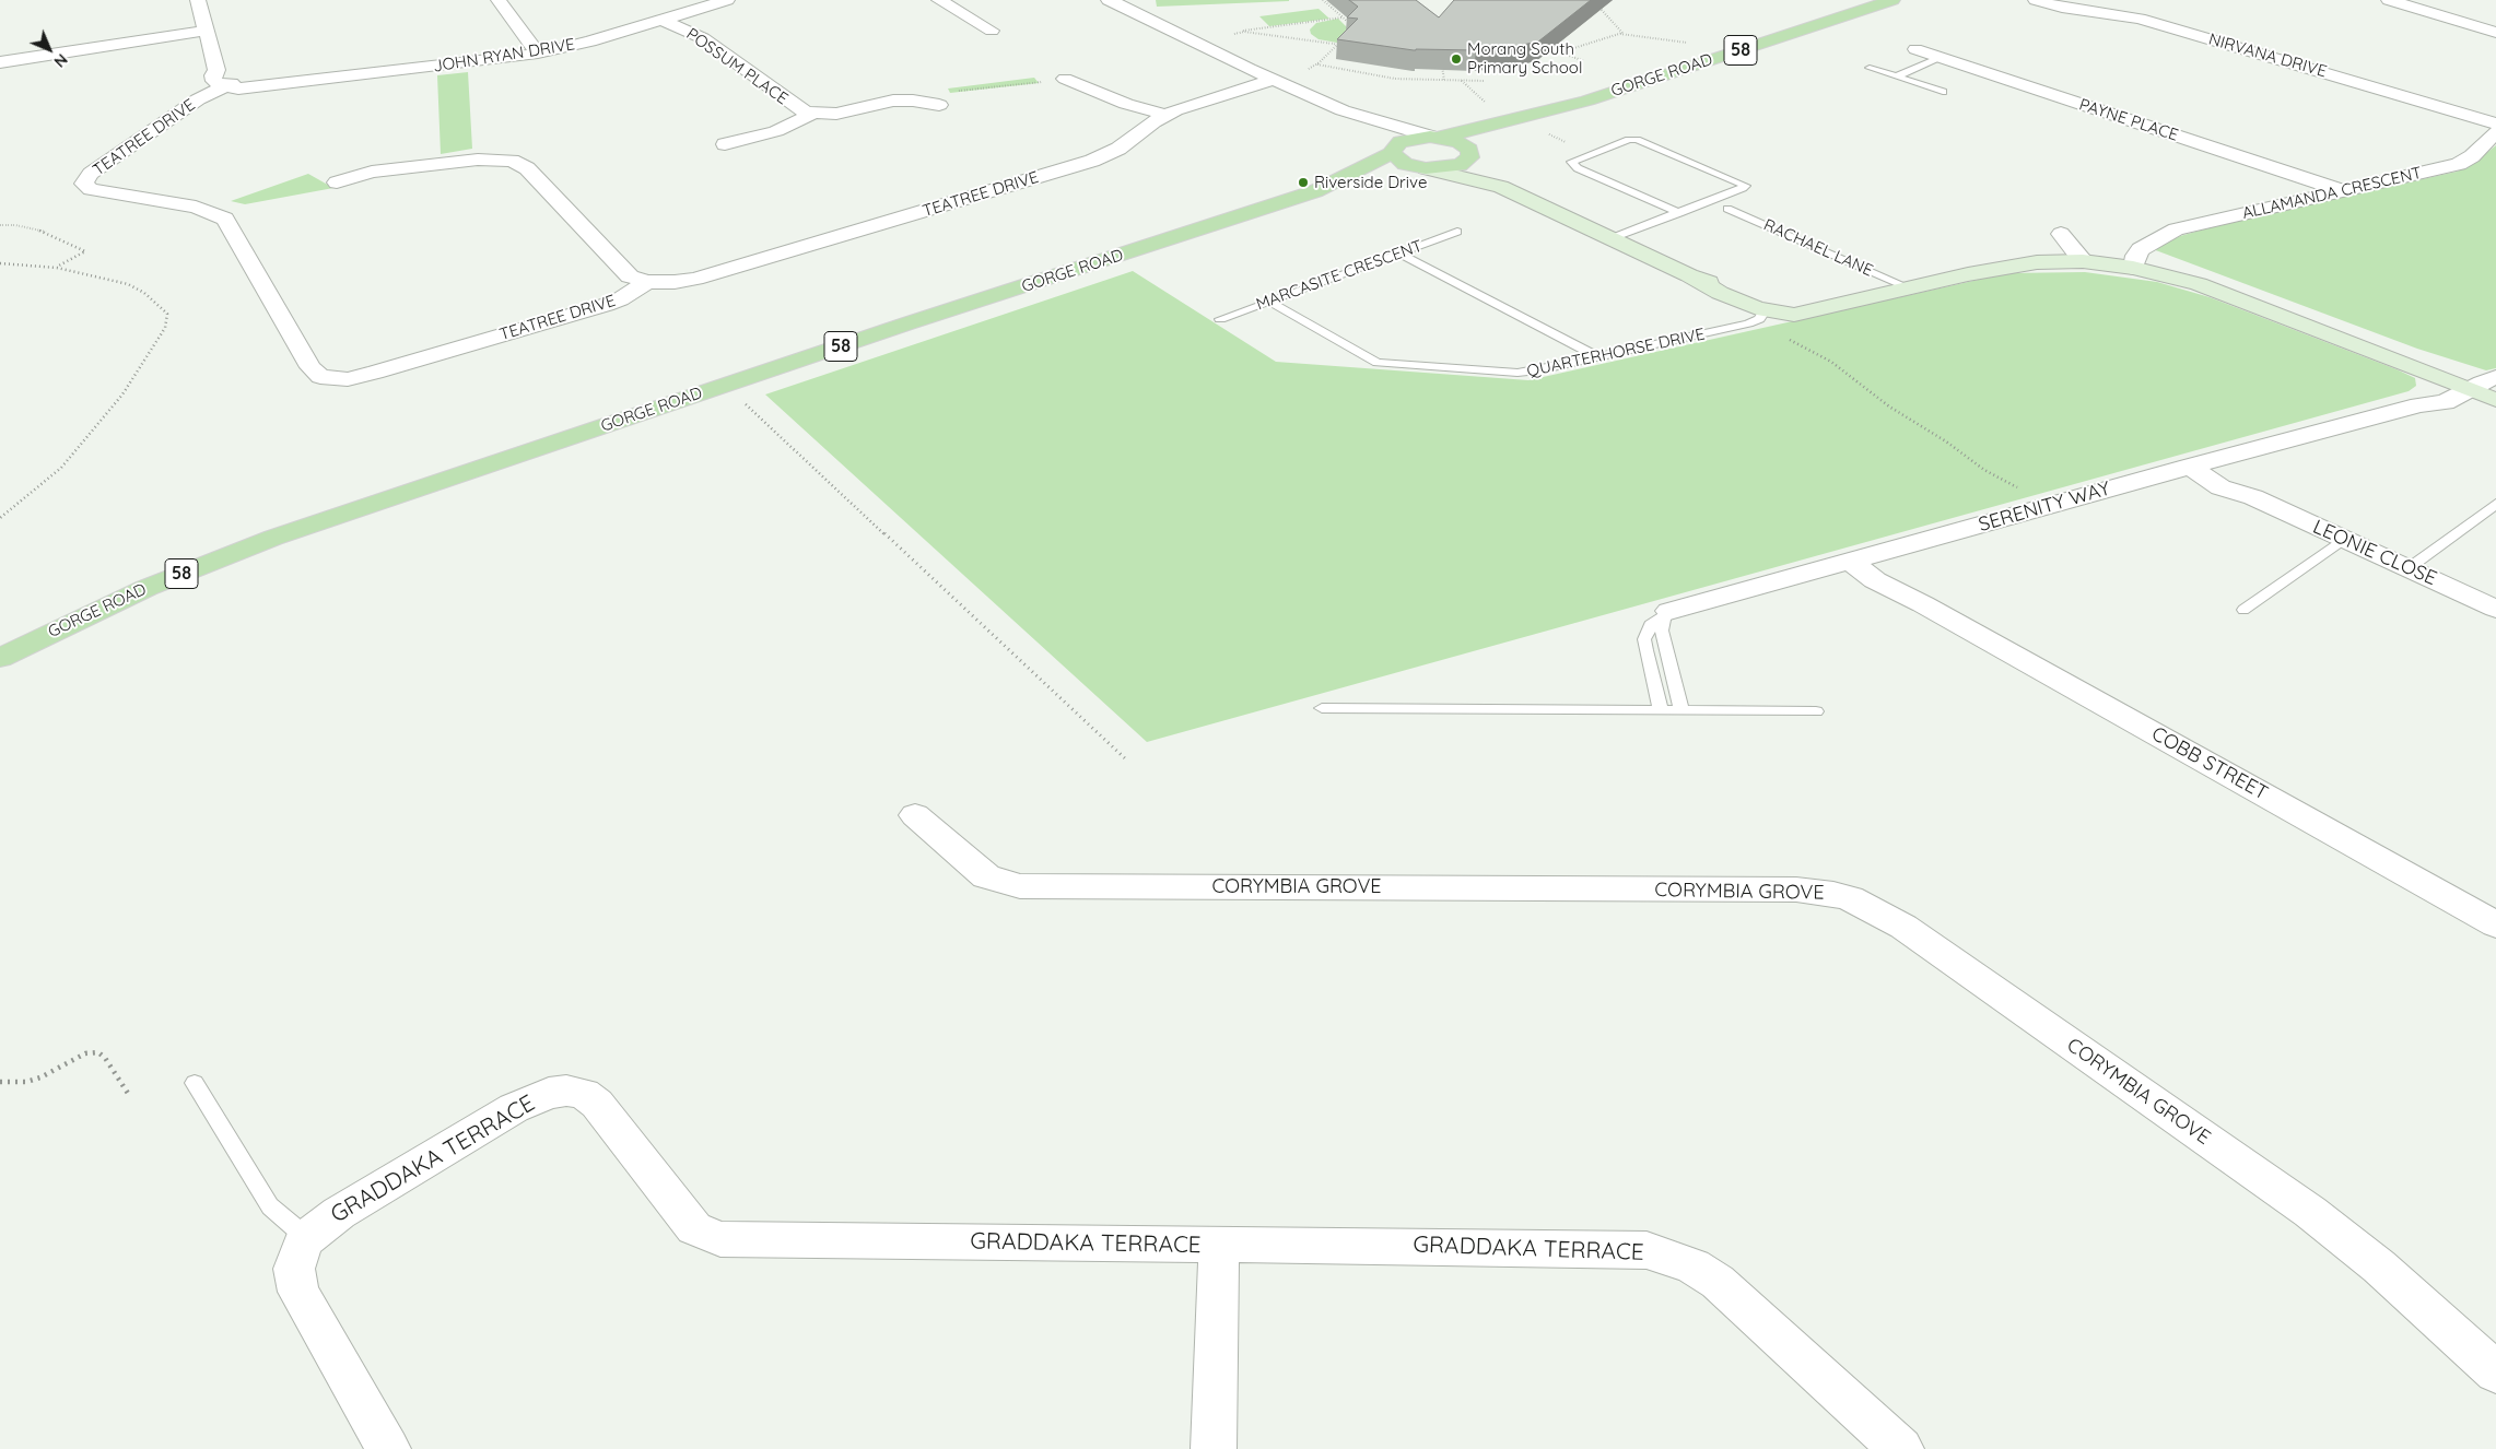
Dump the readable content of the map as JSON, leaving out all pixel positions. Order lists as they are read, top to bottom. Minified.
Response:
{"streets":{"main road":["58","GORGE ROAD"],"street":["JOHN RYAN DRIVE","NIRVANA DRIVE","POSSUM PLACE","PAYNE PLACE","TEATREE DRIVE","ALLAMANDA CRESCENT","SERENITY WAY","LEONIE CLOSE","COBB STREET","CORYMBIA GROVE","GRADDAKA TERRACE"],"lane":["RACHAEL LANE","MARCASITE CRESCENT","QUARTERHORSE DRIVE"]},"crossings":[["58","GORGE ROAD"],["JOHN RYAN DRIVE","POSSUM PLACE"],["JOHN RYAN DRIVE","TEATREE DRIVE"],["PAYNE PLACE","ALLAMANDA CRESCENT"],["MARCASITE CRESCENT","QUARTERHORSE DRIVE"],["SERENITY WAY","LEONIE CLOSE"],["SERENITY WAY","COBB STREET"]],"places":["Morang South Primary School","Riverside Drive"],"north":"bottom right"}
